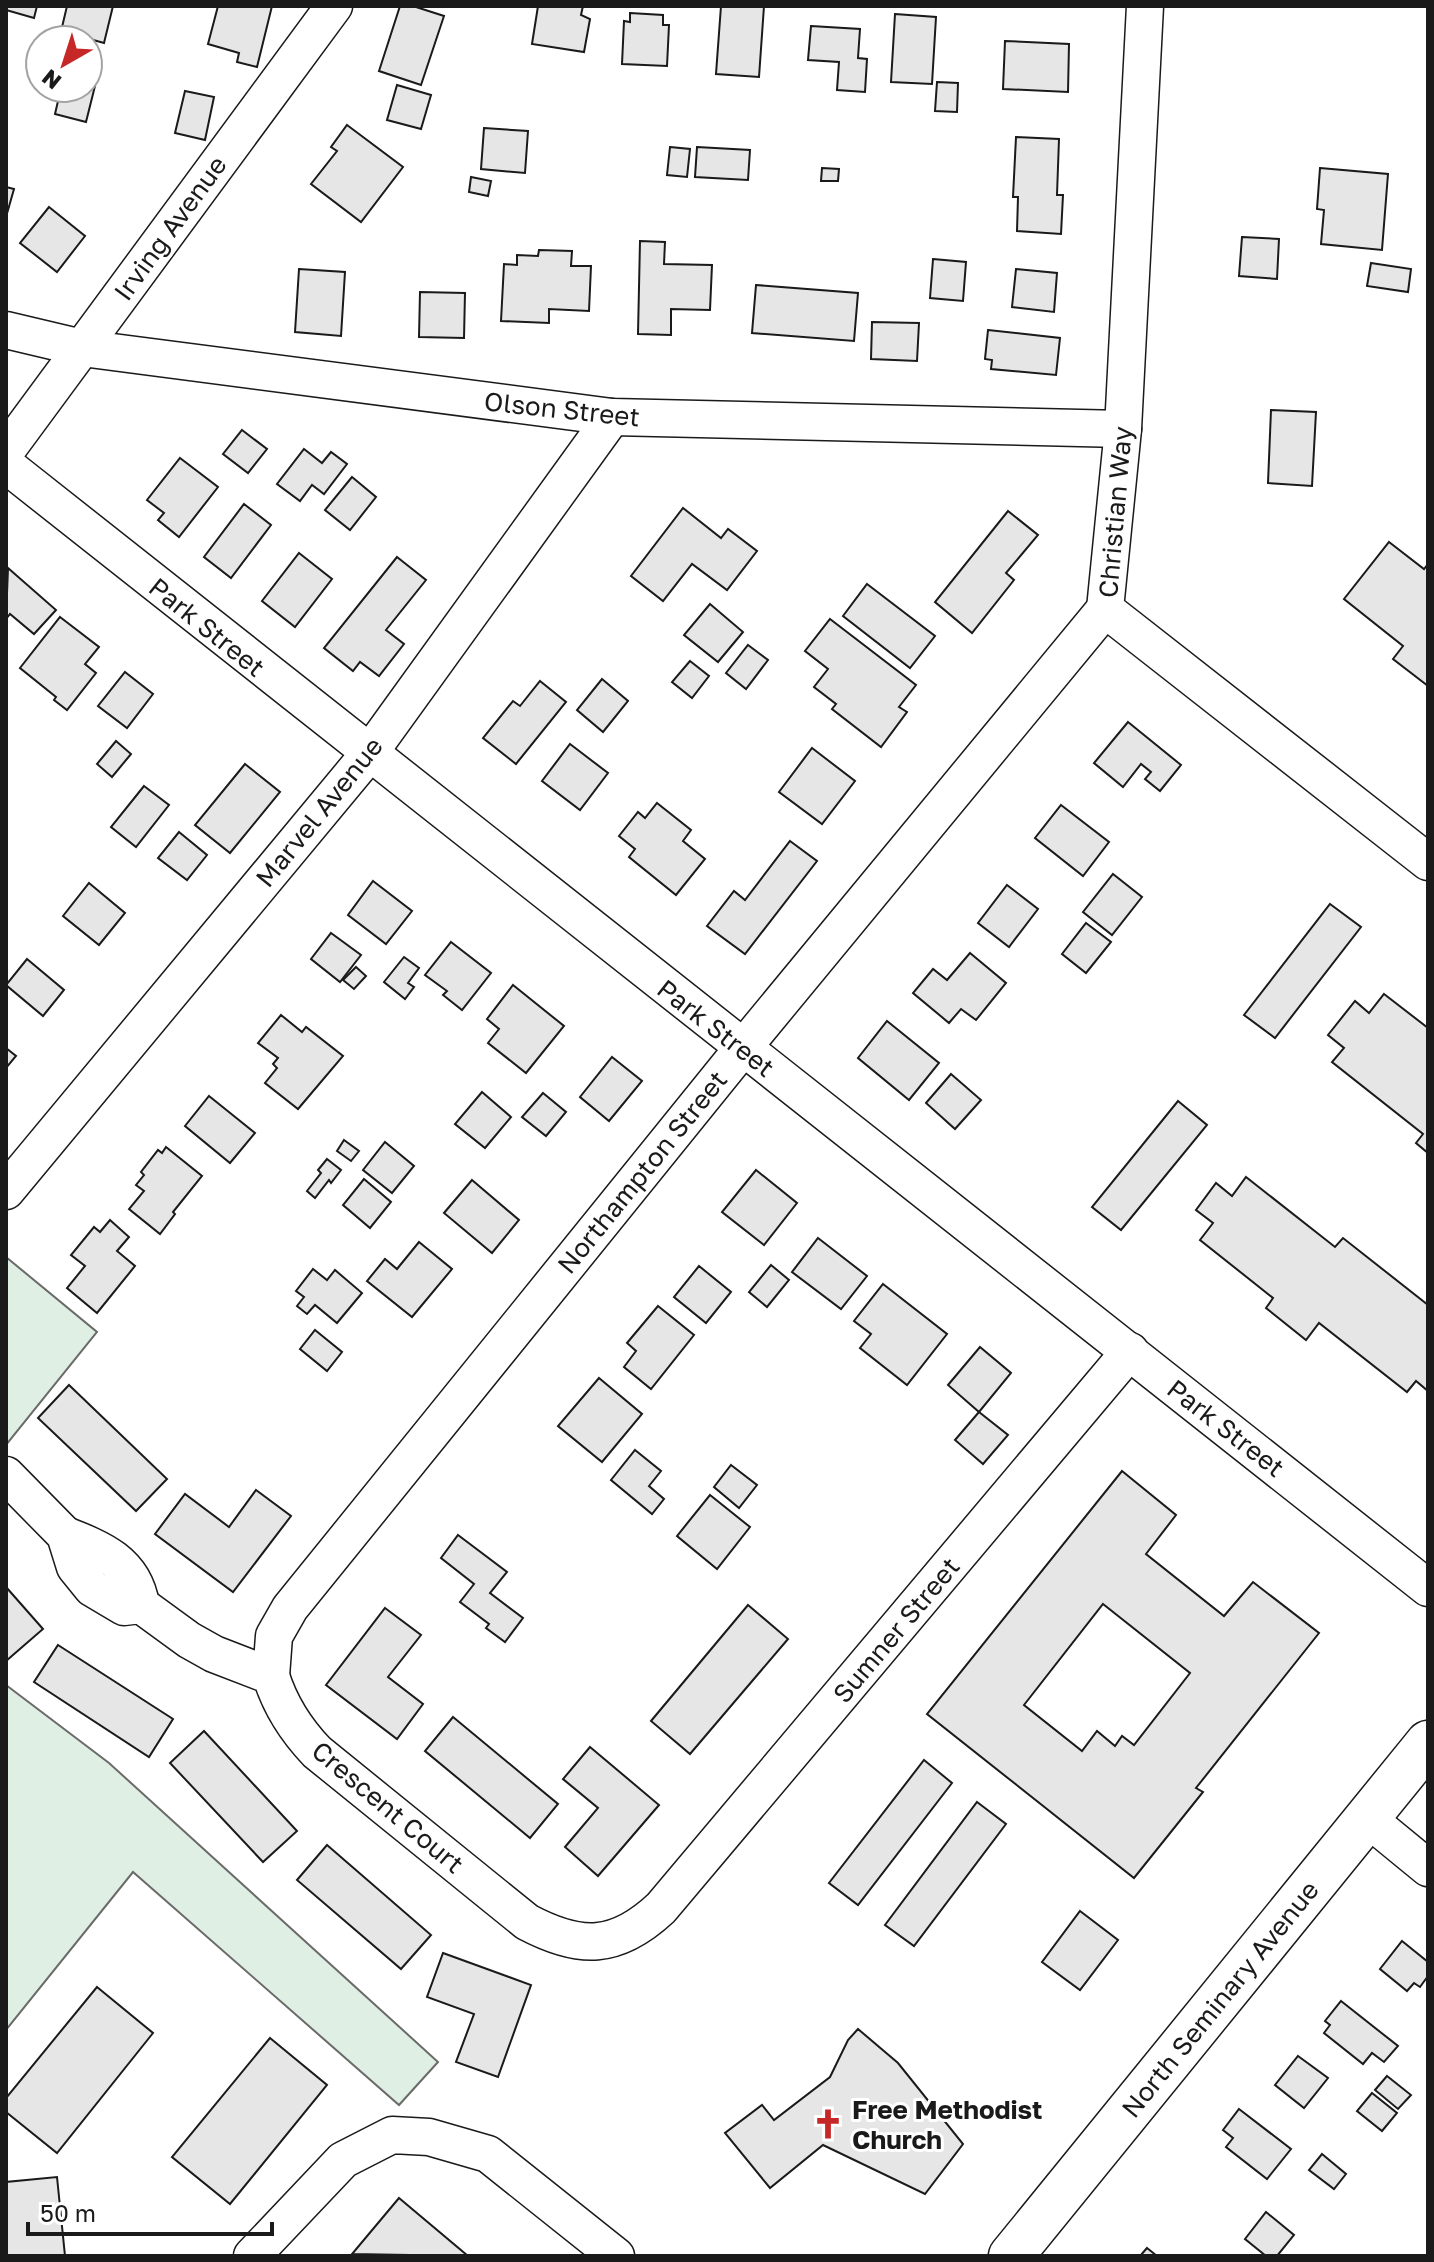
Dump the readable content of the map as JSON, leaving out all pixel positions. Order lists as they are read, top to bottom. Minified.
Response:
{"streets":{"main road":["North Seminary Avenue"],"street":["Irving Avenue","Olson Street","Christian Way","Park Street","Marvel Avenue","Northampton Street","Sumner Street","Crescent Court"]},"crossings":[["Irving Avenue","Olson Street"],["Olson Street","Christian Way"],["Olson Street","Marvel Avenue"],["Christian Way","Northampton Street"],["Park Street","Marvel Avenue"],["Park Street","Northampton Street"],["Park Street","Sumner Street"],["Northampton Street","Crescent Court"],["Sumner Street","Crescent Court"]],"places":{"church":["Free Methodist Church"]},"scale_bar":"50 m","north":"bottom left"}
